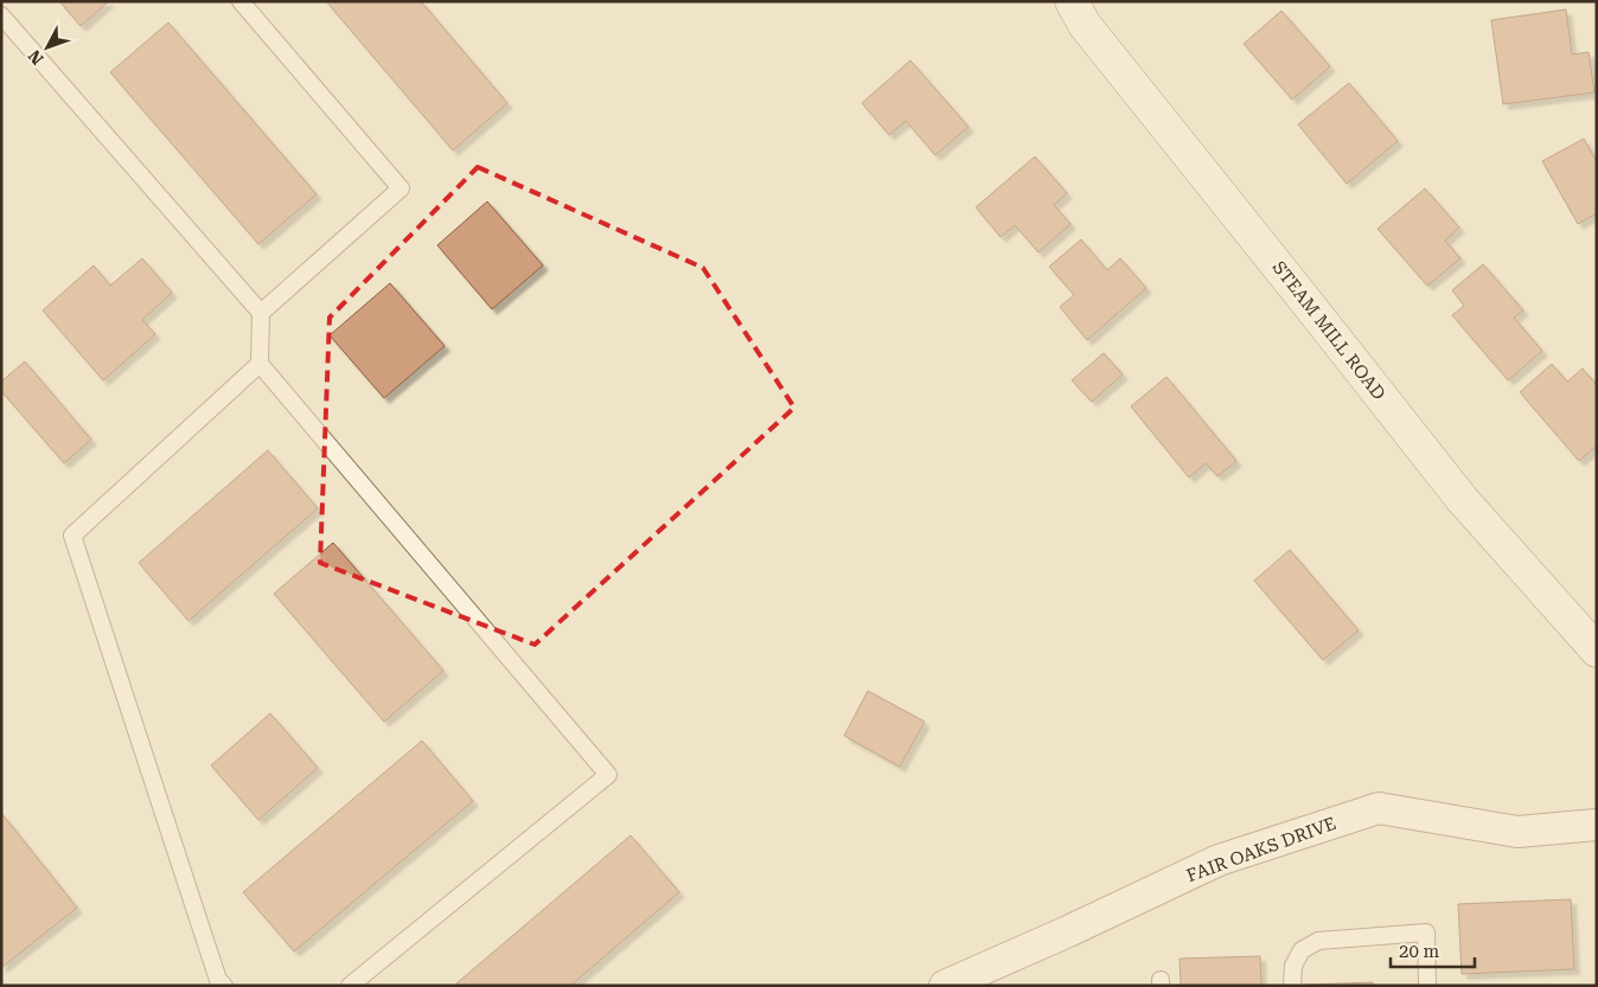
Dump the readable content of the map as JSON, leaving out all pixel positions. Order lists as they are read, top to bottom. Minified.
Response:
{"streets":{"street":["STEAM MILL ROAD","FAIR OAKS DRIVE"]},"scale_bar":"20 m","north":"bottom left"}
